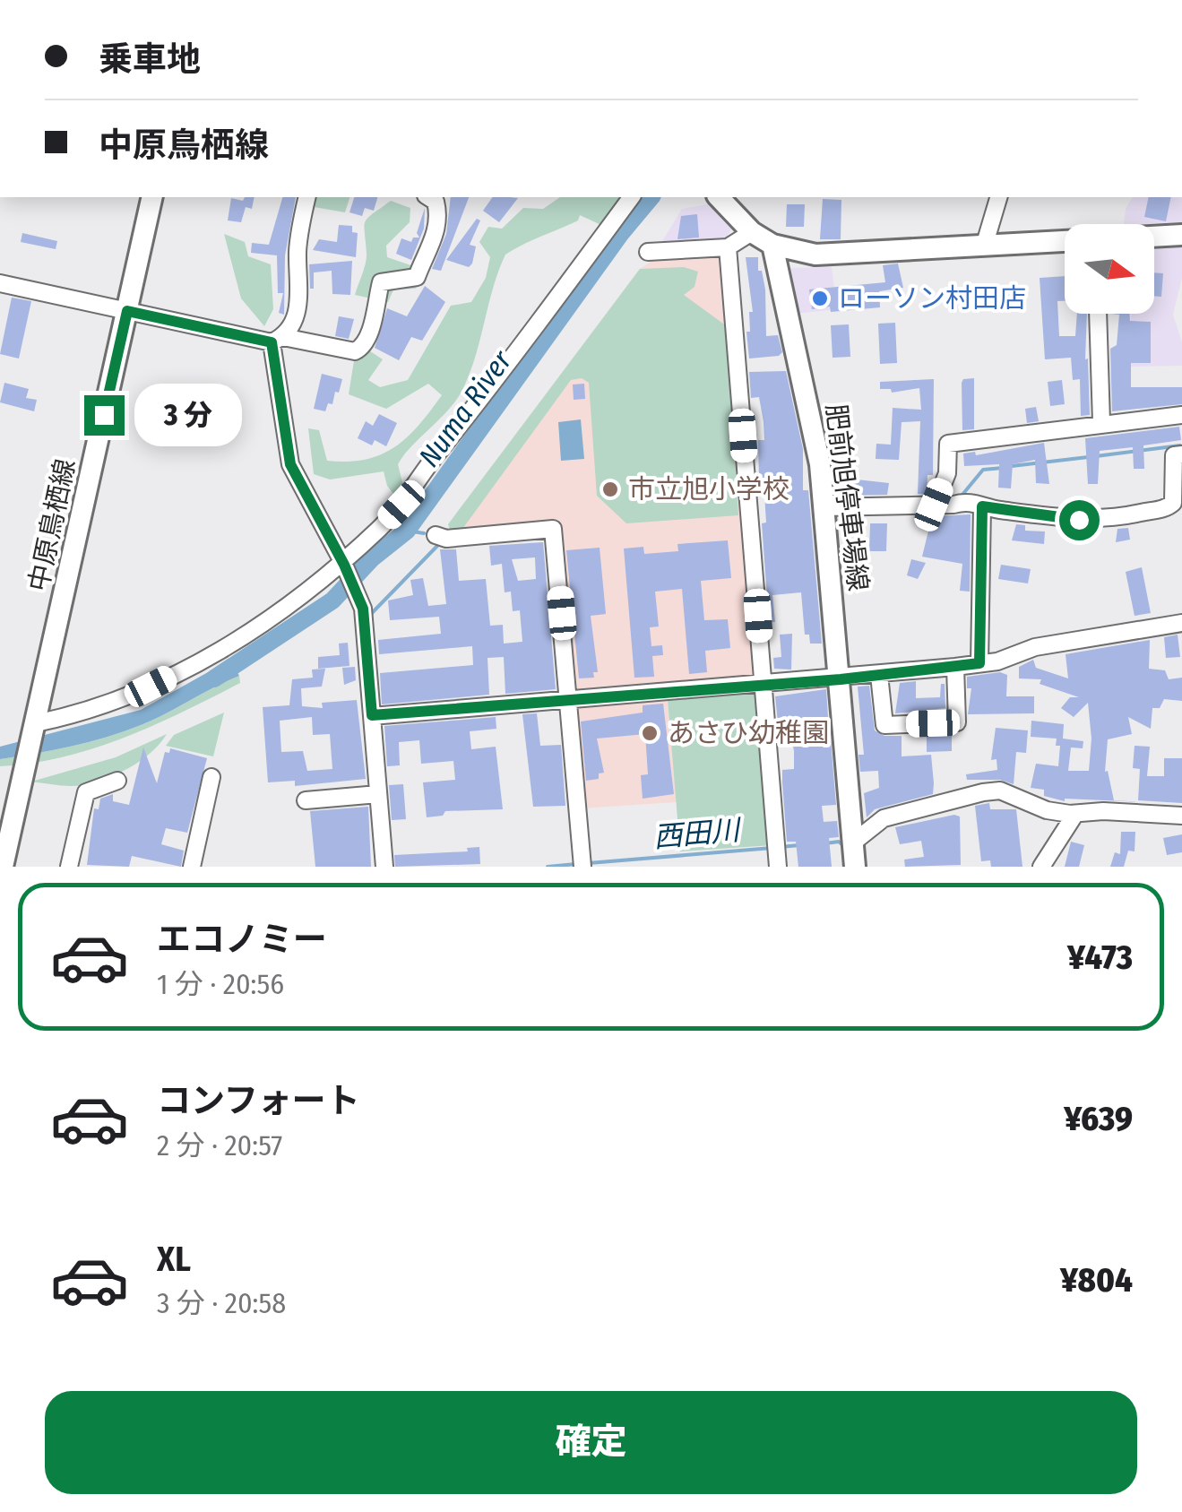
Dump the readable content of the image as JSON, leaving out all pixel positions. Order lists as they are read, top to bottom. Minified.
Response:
{"streets":{"main road":["肥前旭停車場線","中原鳥栖線"]},"water":["Numa River","西田川"],"places":["ローソン村田店","市立旭小学校","あさひ幼稚園"],"north":"right","page":{"banner":["乗車地","中原鳥栖線"],"bubble":"3 分","list":[{"name":"エコノミー","note":"1 分 · 20:56","value":"¥473"},{"name":"コンフォート","note":"2 分 · 20:57","value":"¥639"},{"name":"XL","note":"3 分 · 20:58","value":"¥804"}],"buttons":"確定"}}
